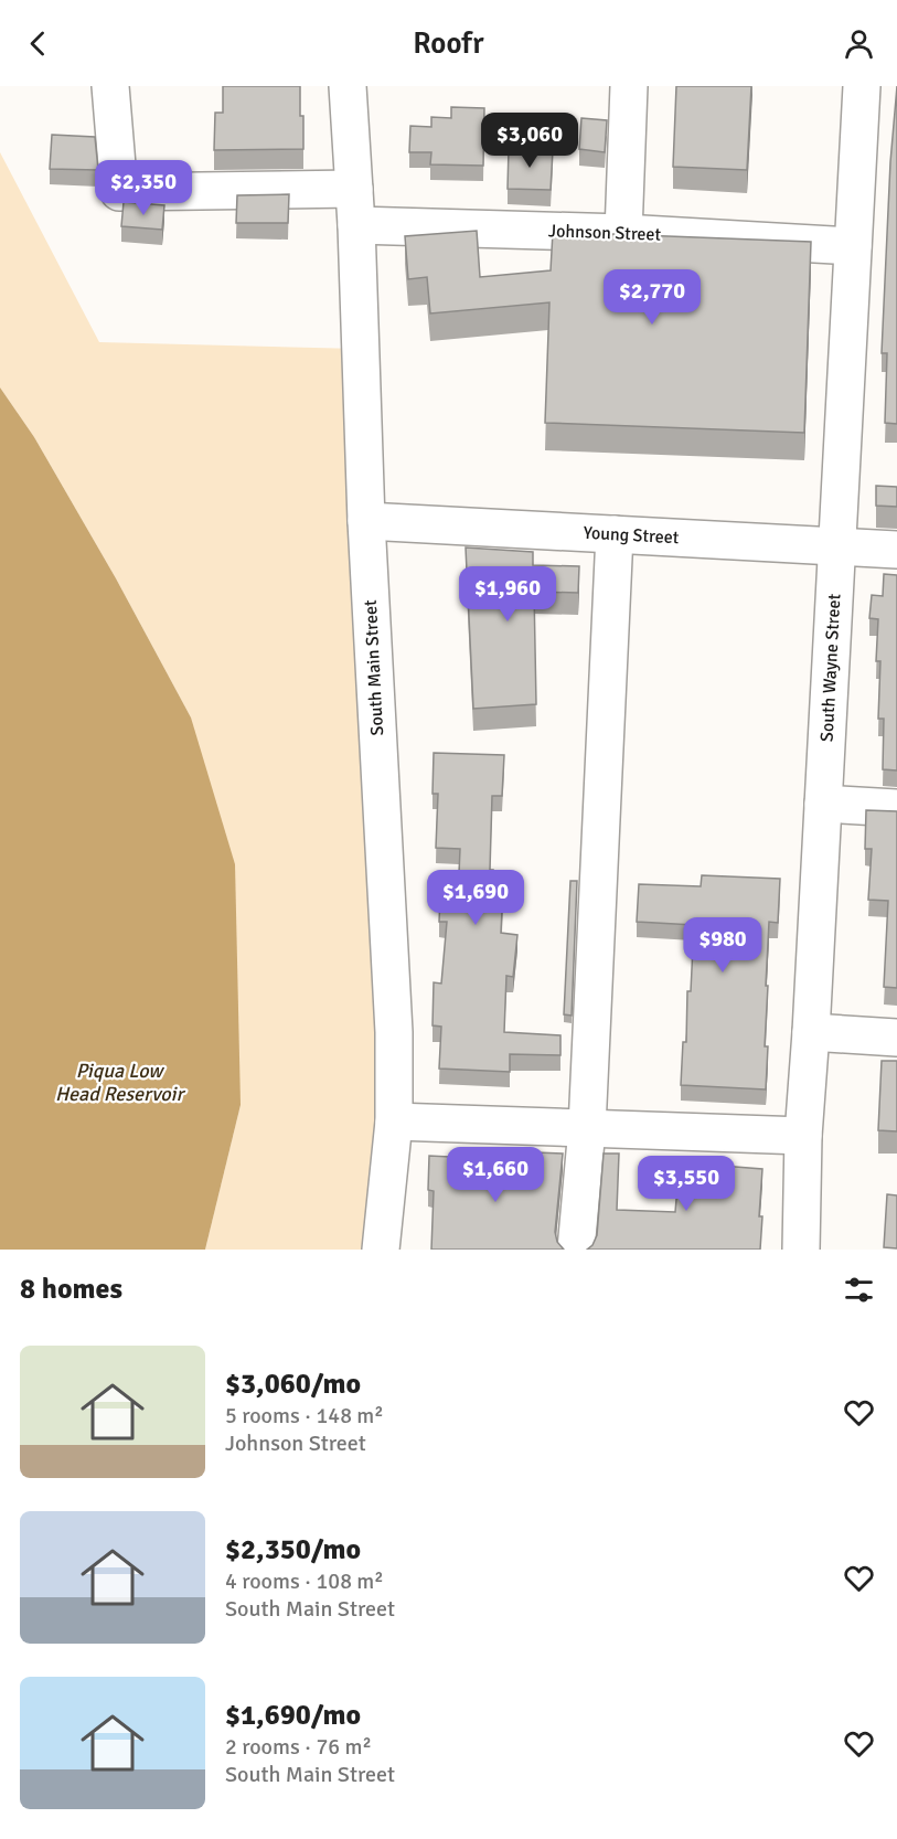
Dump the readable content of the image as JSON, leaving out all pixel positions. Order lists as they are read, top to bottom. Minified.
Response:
{"streets":{"street":["Johnson Street","Young Street","South Main Street","South Wayne Street"]},"crossings":[["Johnson Street","South Main Street"],["Johnson Street","South Wayne Street"],["Young Street","South Main Street"],["Young Street","South Wayne Street"]],"water":["Piqua Low Head Reservoir"],"page":{"header":"Roofr","price":["$3,060","$2,350","$2,770","$1,960","$1,690","$980","$1,660","$3,550"],"heading":"8 homes","list":[{"name":"$3,060/mo","note":"5 rooms · 148 m² · Johnson Street"},{"name":"$2,350/mo","note":"4 rooms · 108 m² · South Main Street"},{"name":"$1,690/mo","note":"2 rooms · 76 m² · South Main Street"}]}}
